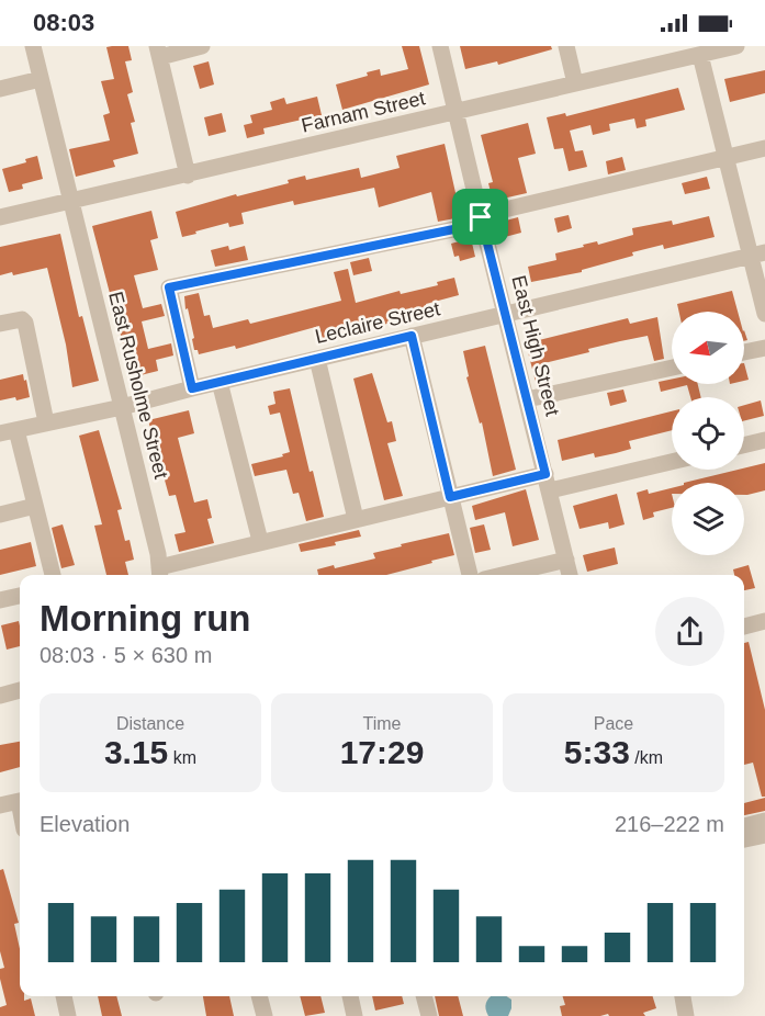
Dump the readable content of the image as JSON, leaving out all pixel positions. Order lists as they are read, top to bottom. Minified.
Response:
{"streets":{"street":["Farnam Street","Leclaire Street","East High Street","East Rusholme Street"]},"crossings":[["Farnam Street","East High Street"],["Farnam Street","East Rusholme Street"],["Leclaire Street","East High Street"],["Leclaire Street","East Rusholme Street"]],"north":"left","page":{"status":"08:03","heading":["Morning run","08:03 · 5 × 630 m"],"stats":[["Distance","3.15 km"],["Time","17:29"],["Pace","5:33 /km"]],"chart":["Elevation","216–222 m"]}}
